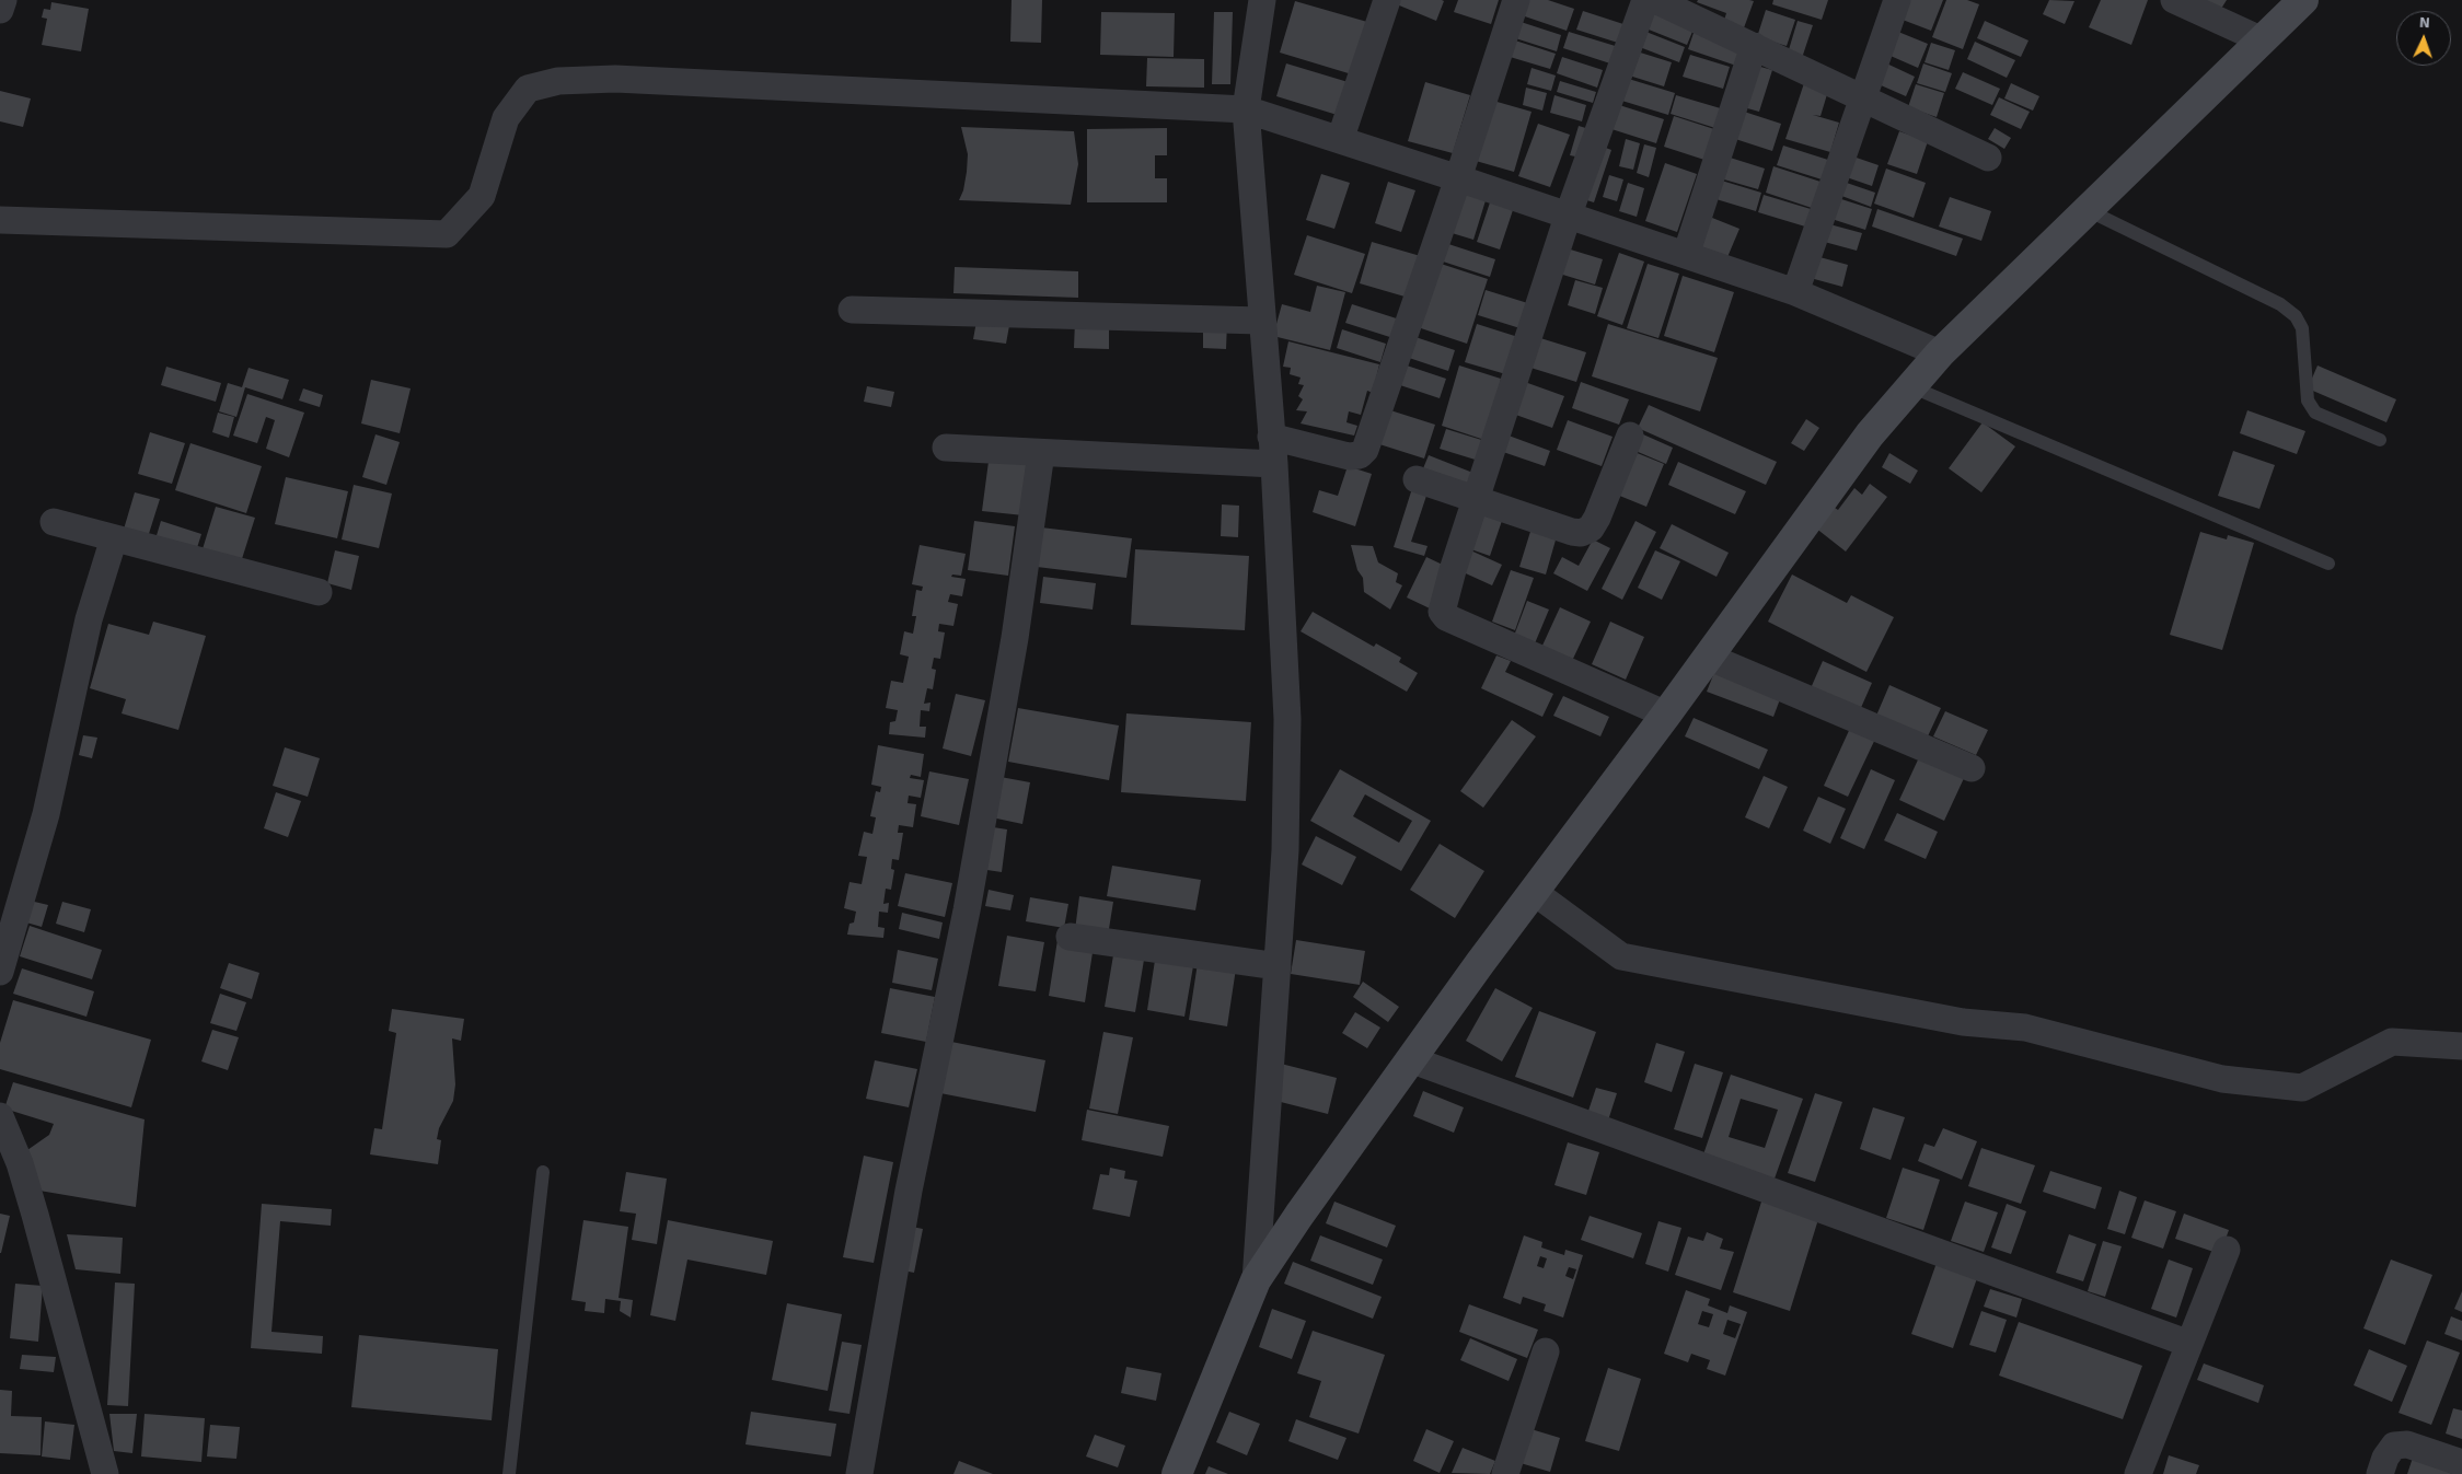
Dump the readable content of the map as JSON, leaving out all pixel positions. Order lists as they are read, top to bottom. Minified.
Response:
{"north":"top"}
